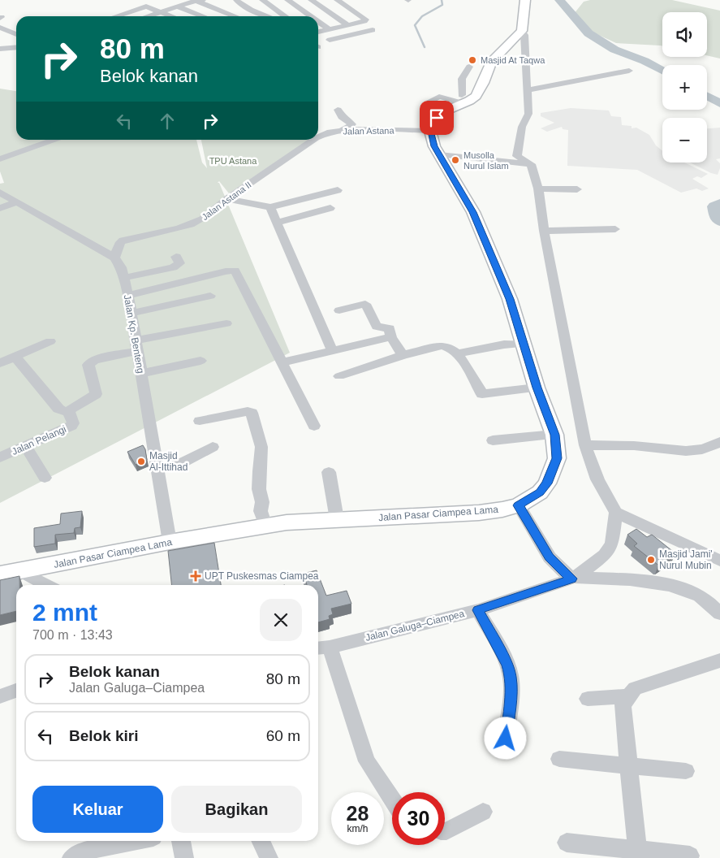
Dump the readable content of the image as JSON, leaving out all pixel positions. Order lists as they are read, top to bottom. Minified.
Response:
{"streets":{"main road":["Jalan Pasar Ciampea Lama"],"street":["Jalan Astana","Jalan Astana II","Jalan Kp. Benteng","Jalan Pelangi","Jalan Galuga–Ciampea"]},"crossings":[["Jalan Astana","Jalan Pasar Ciampea Lama"],["Jalan Astana II","Jalan Kp. Benteng"],["Jalan Kp. Benteng","Jalan Pelangi"],["Jalan Kp. Benteng","Jalan Pasar Ciampea Lama"]],"parks":["TPU Astana"],"places":{"other":["Masjid At Taqwa","Musolla Nurul Islam","Masjid Al-Ittihad","Masjid Jami' Nurul Mubin"],"health":["UPT Puskesmas Ciampea"]},"page":{"map_buttons":["+","−"],"turn":["80 m","Belok kanan"],"heading":["2 mnt","700 m · 13:43"],"list":[{"name":"Belok kanan","note":"Jalan Galuga–Ciampea","value":"80 m"},{"name":"Belok kiri","value":"60 m"}],"buttons":["Keluar","Bagikan"],"speed":"28 km/h","limit":"30"}}
